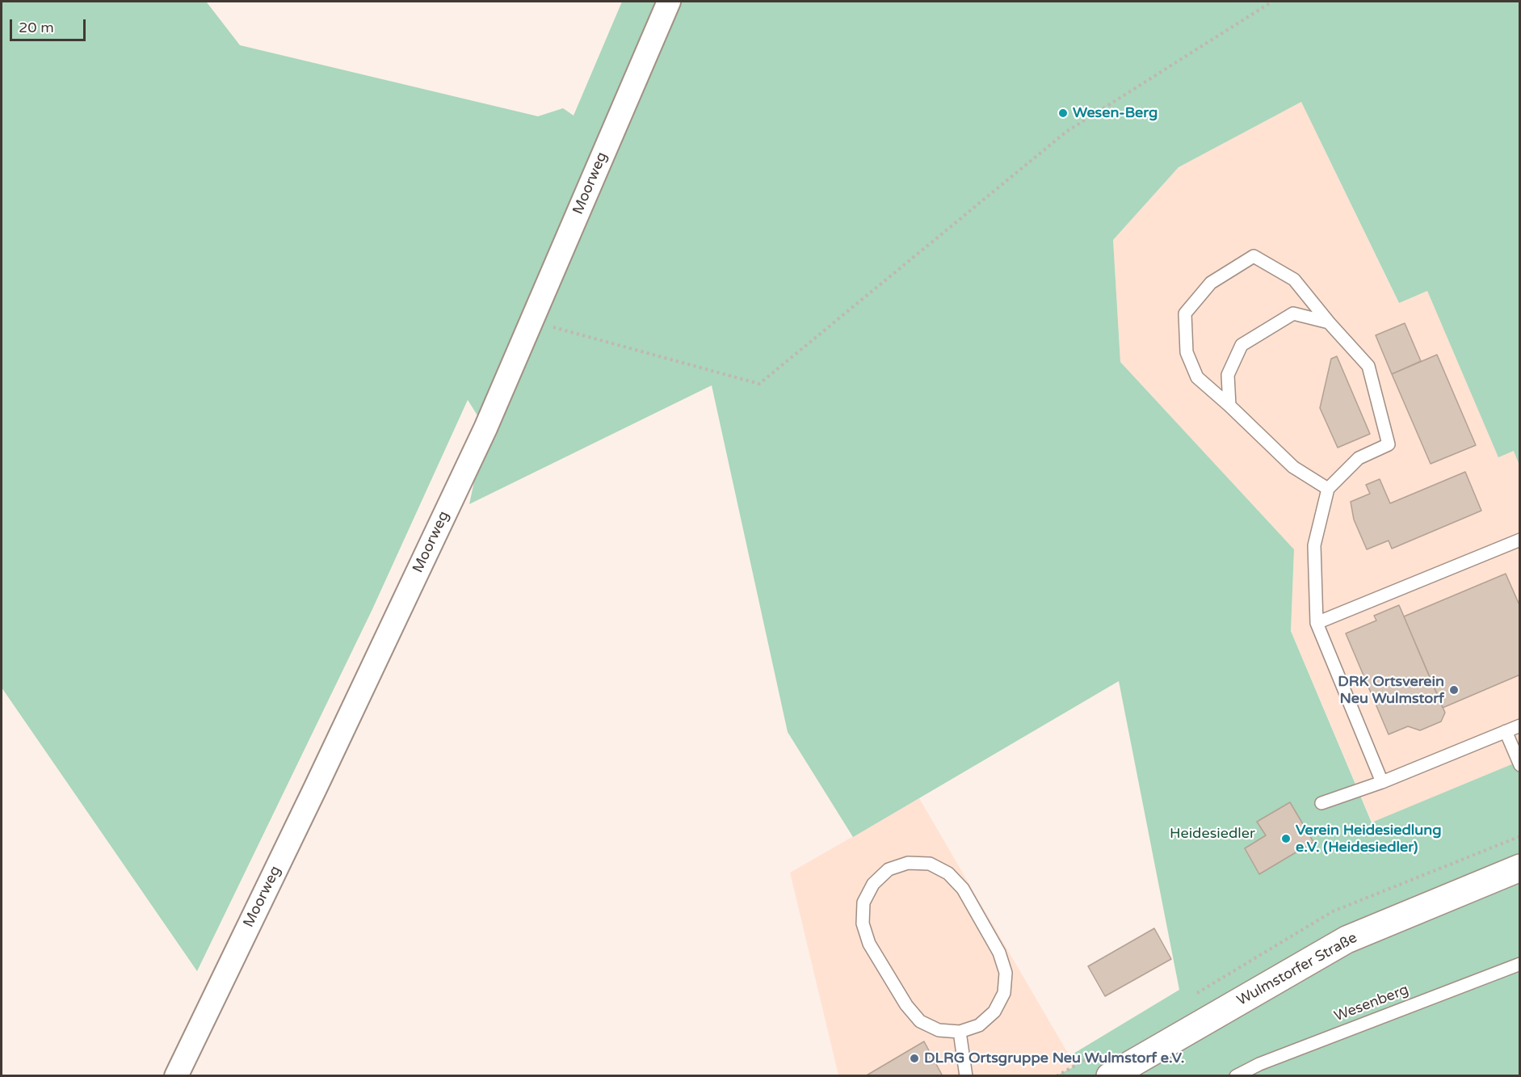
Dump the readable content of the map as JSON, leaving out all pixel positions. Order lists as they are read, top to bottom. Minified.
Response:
{"streets":{"main road":["Wulmstorfer Straße"],"street":["Moorweg"],"lane":["Wesenberg"]},"parks":["Heidesiedler"],"places":["Wesen-Berg","DRK Ortsverein Neu Wulmstorf","Verein Heidesiedlung e.V. (Heidesiedler)","DLRG Ortsgruppe Neu Wulmstorf e.V."],"scale_bar":"20 m"}
